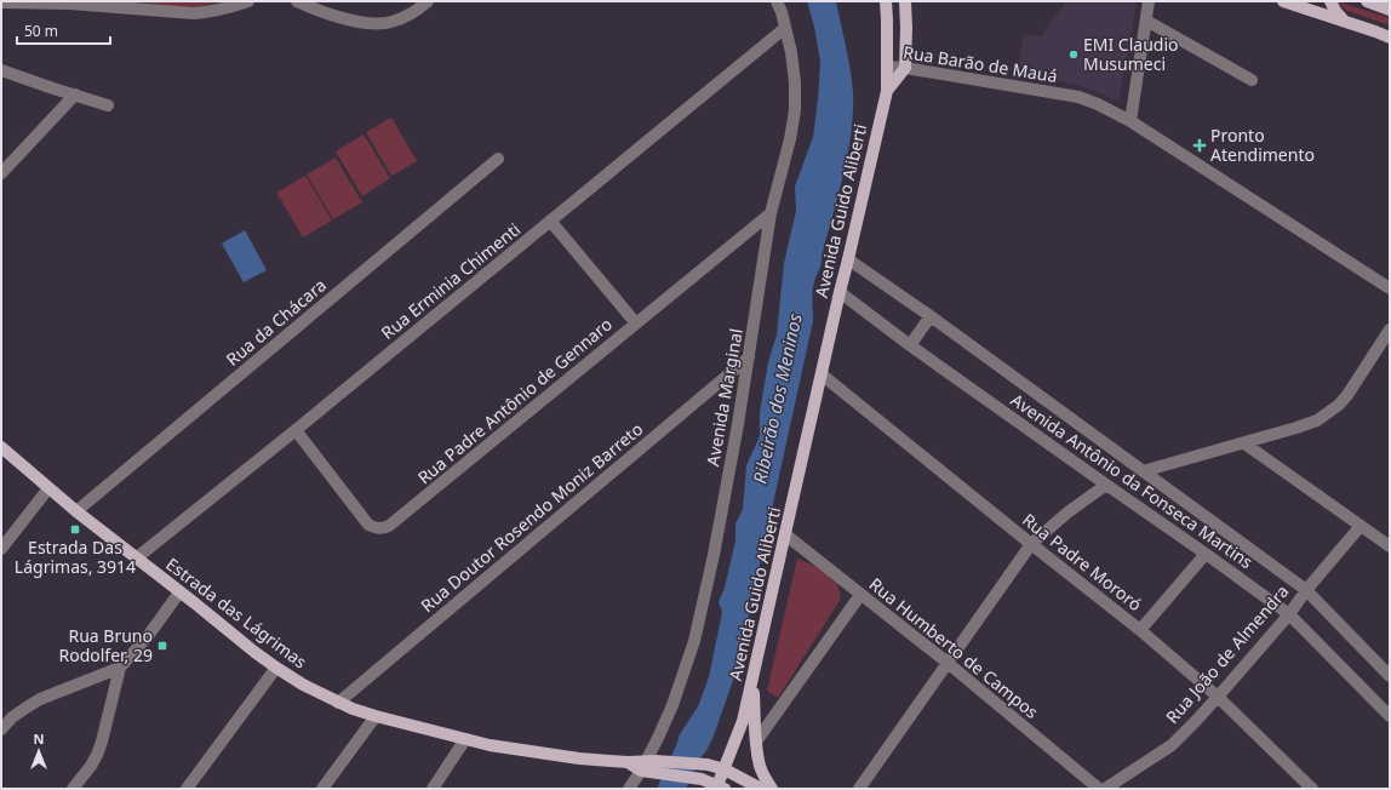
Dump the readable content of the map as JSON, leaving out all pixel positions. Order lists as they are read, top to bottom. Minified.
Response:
{"streets":{"main road":["Avenida Guido Aliberti","Estrada das Lágrimas"],"street":["Rua Barão de Mauá","Rua Erminia Chimenti","Rua da Chácara","Avenida Marginal","Rua Padre Antônio de Gennaro","Avenida Antônio da Fonseca Martins","Rua Doutor Rosendo Moniz Barreto","Rua Padre Mororó","Rua Humberto de Campos","Rua João de Almendra"]},"crossings":[["Rua Barão de Mauá","Avenida Guido Aliberti"],["Avenida Guido Aliberti","Avenida Antônio da Fonseca Martins"],["Avenida Guido Aliberti","Rua Padre Mororó"],["Avenida Guido Aliberti","Estrada das Lágrimas"],["Avenida Guido Aliberti","Rua Humberto de Campos"],["Rua Erminia Chimenti","Avenida Marginal"],["Rua Erminia Chimenti","Rua Padre Antônio de Gennaro"],["Rua Erminia Chimenti","Estrada das Lágrimas"],["Rua da Chácara","Estrada das Lágrimas"],["Avenida Marginal","Rua Padre Antônio de Gennaro"],["Avenida Marginal","Rua Doutor Rosendo Moniz Barreto"],["Avenida Marginal","Estrada das Lágrimas"],["Avenida Antônio da Fonseca Martins","Rua João de Almendra"],["Rua Doutor Rosendo Moniz Barreto","Estrada das Lágrimas"],["Rua Padre Mororó","Rua João de Almendra"]],"water":["Ribeirão dos Meninos"],"places":{"other":["EMI Claudio Musumeci"],"health":["Pronto Atendimento"],"transit":["Estrada Das Lágrimas, 3914","Rua Bruno Rodolfer, 29"]},"scale_bar":"50 m","north":"top"}
